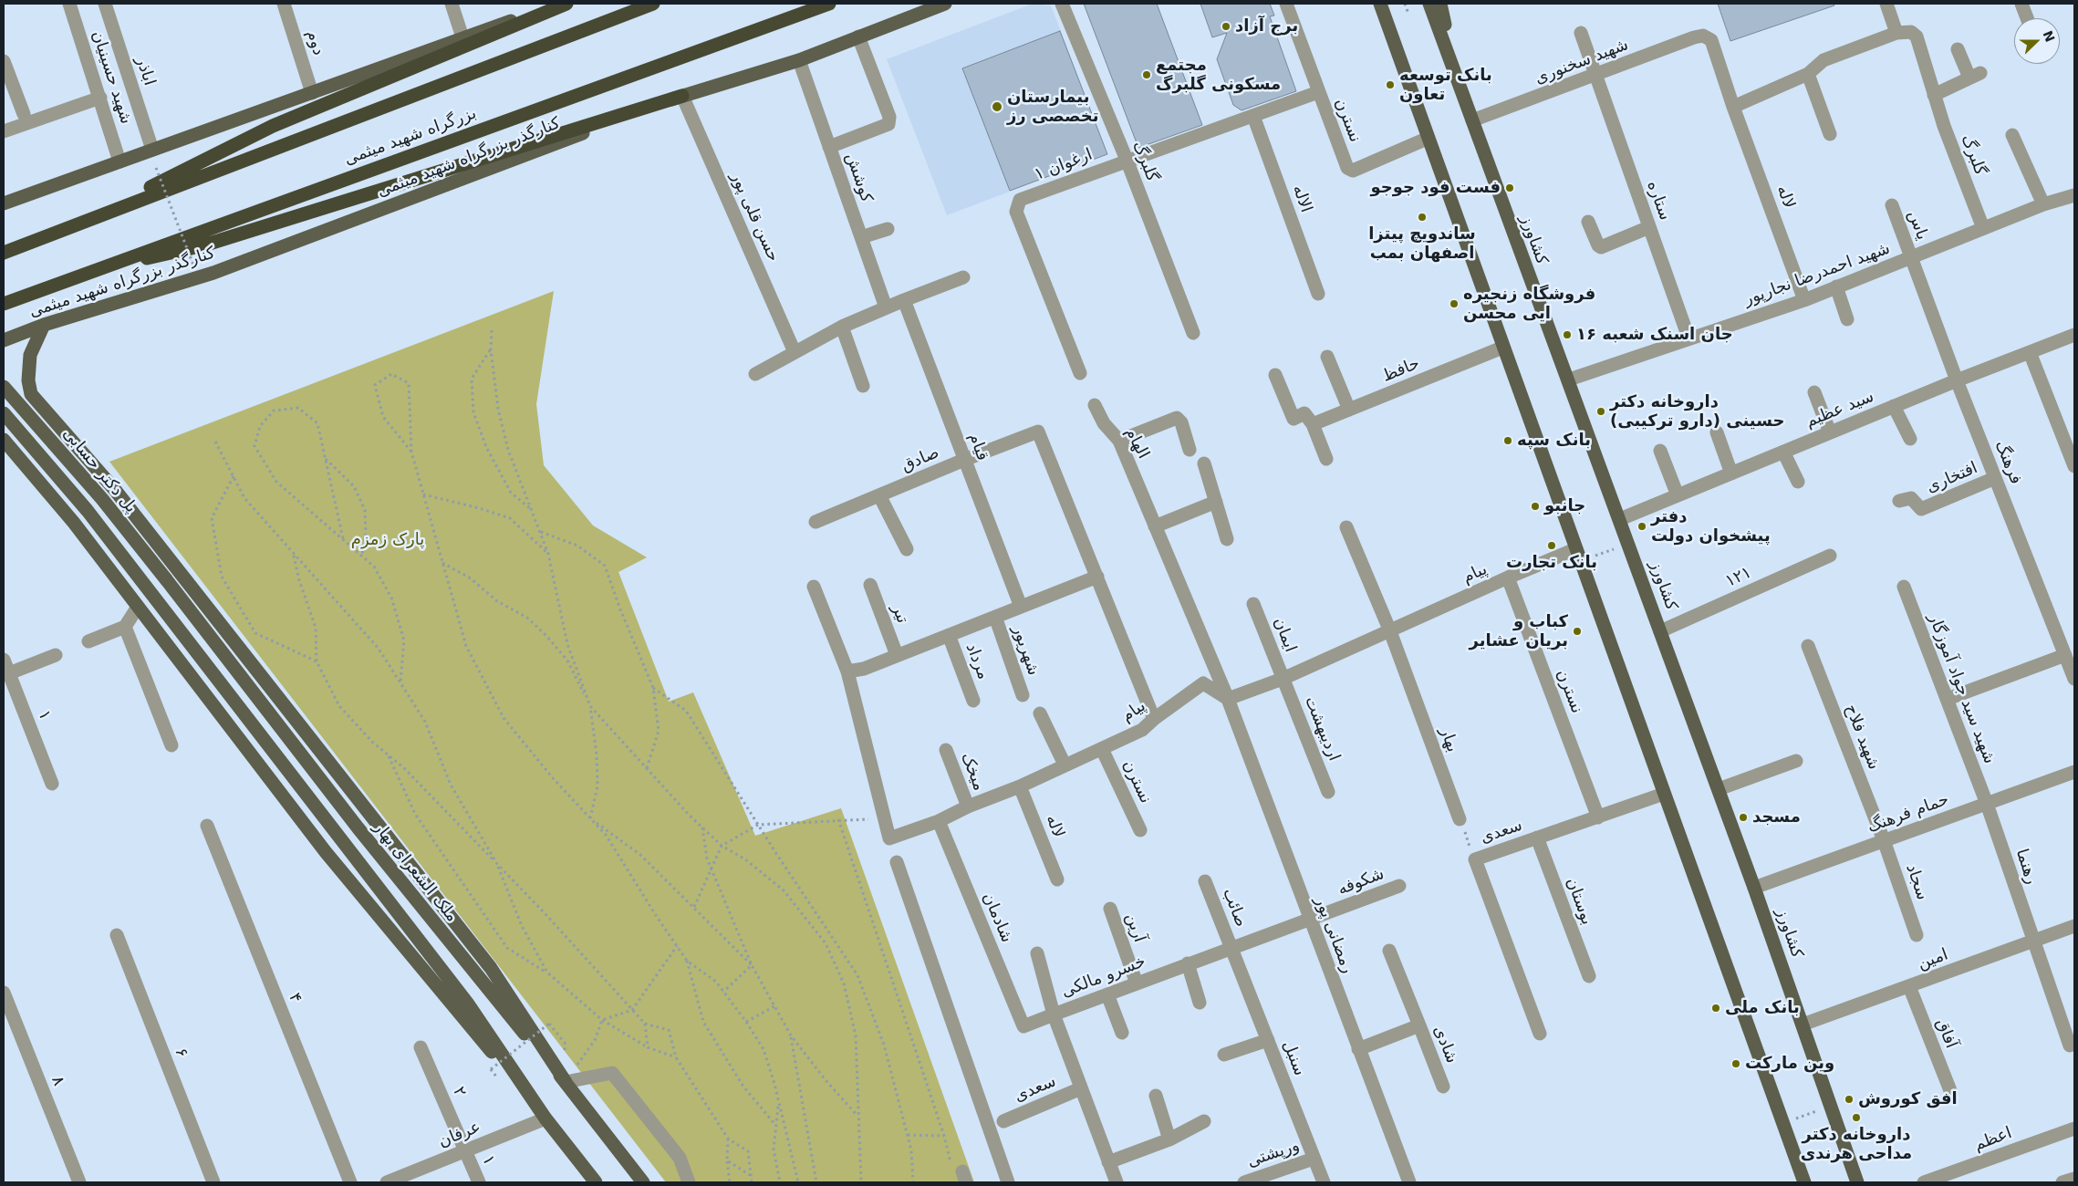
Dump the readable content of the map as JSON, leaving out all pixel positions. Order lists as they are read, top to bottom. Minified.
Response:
{"streets":{"highway":["بزرگراه شهید میثمی"],"main road":["کنارگذر بزرگراه شهید میثمی","کشاورز","پل دکتر حسابی","ملک الشعرای بهار"],"street":["دوم","شهید سخنوری","اباذر","شهید حسینیان","نسترن","گلبرگ","ارغوان ۱","کوشش","لاله","الاله","ستاره","حسن قلی پور","یاس","شهید احمدرضا نجارپور","حافظ","سید عظیم","الهام","قیام","صادق","فرهنگ","افتخاری","پیام","۱۲۱","تیر","ایمان","شهریور","مرداد","شهید سید جواد آموزگار","۱","اردیبهشت","شهید فلاح","بهار","میخک","حمام فرهنگ","سعدی","رهنما","شکوفه","سجاد","بوستان","صائب","شادمان","آرین","رمضانی پور","امین","خسرو مالکی","۴","آفاق","شادی","۶","سنبل","۸","۲","عرفان","اعظم","ورپشتی"]},"crossings":[["شهید سخنوری","لاله"],["شهید سخنوری","ستاره"],["شهید سخنوری","کشاورز"],["نسترن","گلبرگ"],["نسترن","ارغوان ۱"],["نسترن","الاله"],["نسترن","پیام"],["نسترن","سعدی"],["گلبرگ","ارغوان ۱"],["گلبرگ","شهید احمدرضا نجارپور"],["کنارگذر بزرگراه شهید میثمی","کوشش"],["کنارگذر بزرگراه شهید میثمی","حسن قلی پور"],["لاله","شهید احمدرضا نجارپور"],["لاله","پیام"],["ستاره","شهید احمدرضا نجارپور"],["یاس","شهید احمدرضا نجارپور"],["یاس","فرهنگ"],["کشاورز","شهید احمدرضا نجارپور"],["کشاورز","سید عظیم"],["کشاورز","۱۲۱"],["کشاورز","حمام فرهنگ"],["کشاورز","امین"],["شهید احمدرضا نجارپور","فرهنگ"],["سید عظیم","فرهنگ"],["الهام","پیام"],["الهام","رمضانی پور"],["قیام","صادق"],["فرهنگ","افتخاری"],["پل دکتر حسابی","ملک الشعرای بهار"],["پیام","ایمان"],["پیام","اردیبهشت"],["پیام","بهار"],["پیام","میخک"],["پیام","شادمان"],["پیام","رمضانی پور"],["ایمان","اردیبهشت"],["شهید سید جواد آموزگار","حمام فرهنگ"],["شهید سید جواد آموزگار","رهنما"],["۱","۲"],["۱","عرفان"],["شهید فلاح","حمام فرهنگ"],["شهید فلاح","سجاد"],["حمام فرهنگ","رهنما"],["حمام فرهنگ","سجاد"],["سعدی","بوستان"],["سعدی","خسرو مالکی"],["رهنما","امین"],["شکوفه","رمضانی پور"],["شکوفه","خسرو مالکی"],["صائب","خسرو مالکی"],["صائب","سنبل"],["شادمان","خسرو مالکی"],["آرین","خسرو مالکی"],["رمضانی پور","خسرو مالکی"],["رمضانی پور","شادی"],["امین","آفاق"],["خسرو مالکی","سنبل"],["سنبل","ورپشتی"],["۲","عرفان"]],"parks":["پارک زمزم"],"places":["برج آزاد","مجتمع مسکونی گلبرگ","بانک توسعه تعاون","بیمارستان تخصصی رز","فست فود جوجو","ساندویچ پیتزا اصفهان بمب","فروشگاه زنجیره ایی محسن","جان اسنک شعبه ۱۶","داروخانه دکتر حسینی (دارو ترکیبی)","بانک سپه","جانبو","دفتر پیشخوان دولت","بانک تجارت","کباب و بریان عشایر","مسجد","بانک ملی","وین مارکت","افق کوروش","داروخانه دکتر مداحی هرندی"],"north":"right"}
